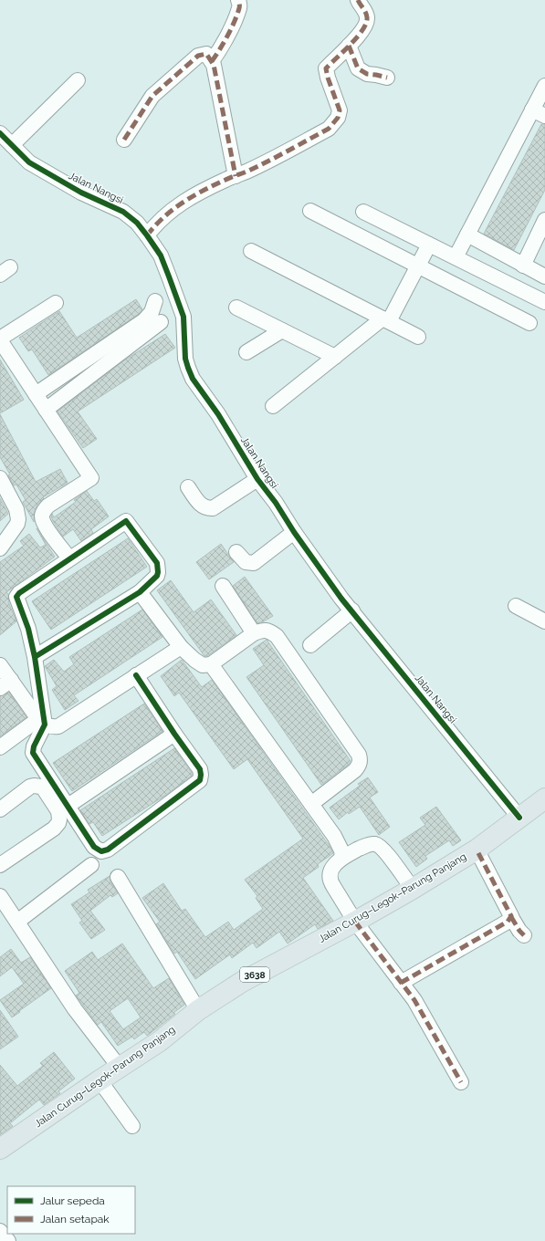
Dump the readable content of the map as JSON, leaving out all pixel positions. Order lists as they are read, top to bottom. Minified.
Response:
{"streets":{"main road":["Jalan Curug–Legok–Parung Panjang","3638"],"street":["Jalan Nangsi"]},"crossings":[["Jalan Nangsi","Jalan Curug–Legok–Parung Panjang"]],"legend":["Jalur sepeda","Jalan setapak"]}
